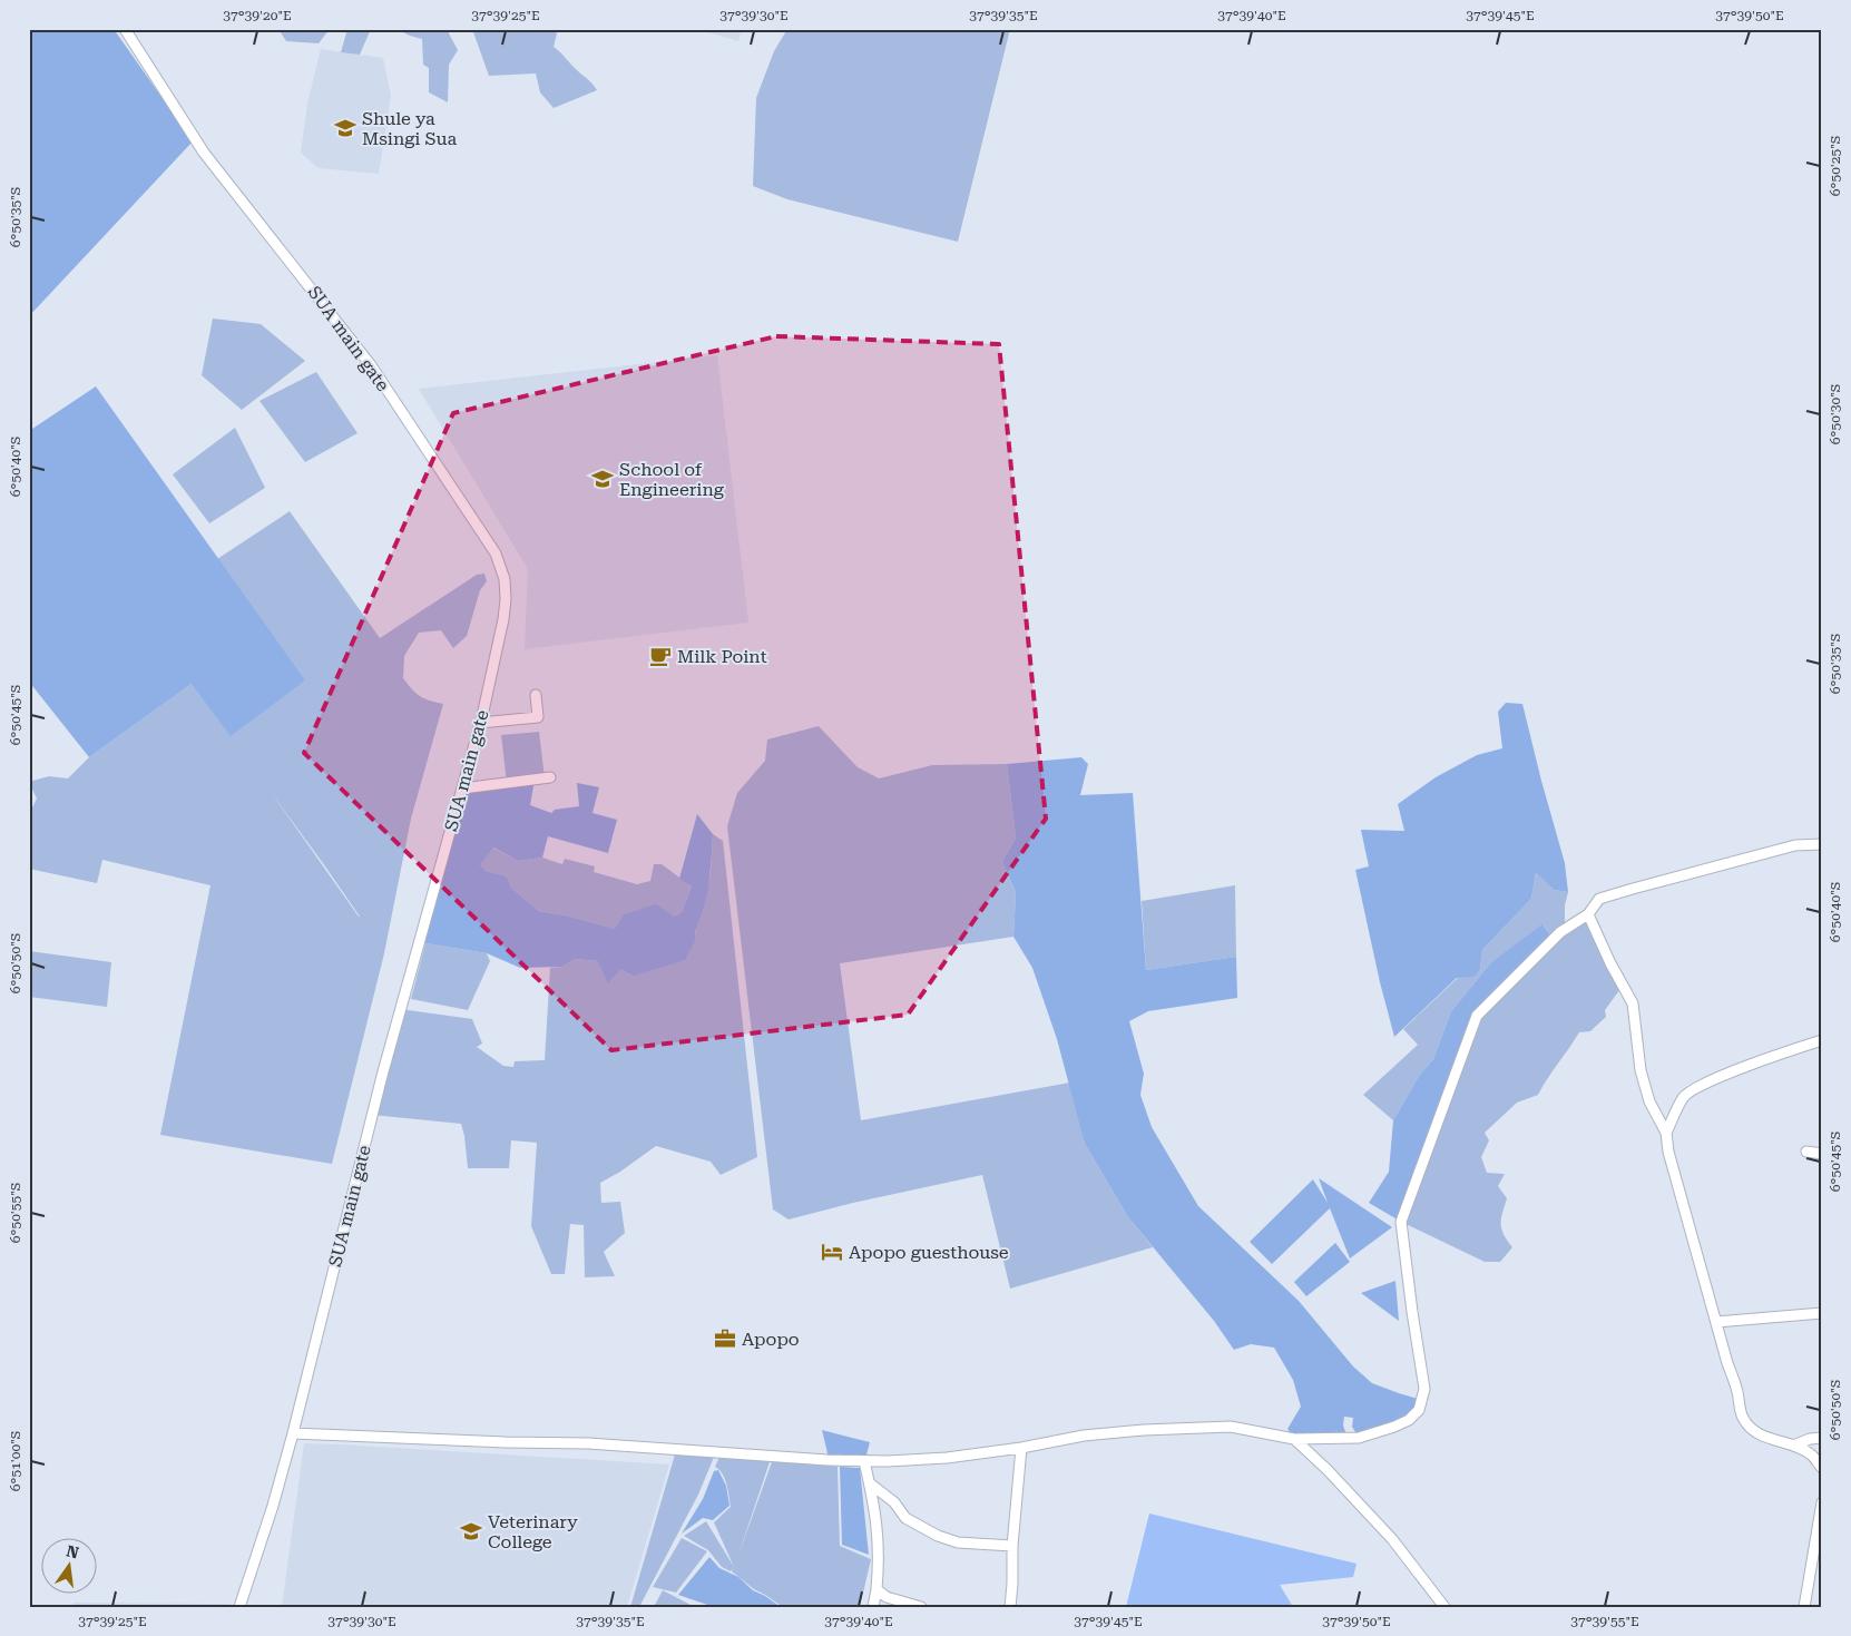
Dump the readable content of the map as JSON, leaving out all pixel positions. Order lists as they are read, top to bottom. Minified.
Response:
{"streets":{"street":["SUA main gate"]},"places":{"school or university":["Shule ya Msingi Sua","School of Engineering","Veterinary College"],"cafe":["Milk Point"],"hotel":["Apopo guesthouse"],"office":["Apopo"]},"north":"top","coordinates":["37°39'20\"E","37°39'25\"E","37°39'30\"E","37°39'35\"E","37°39'40\"E","37°39'45\"E","37°39'50\"E","6°50'25\"S","6°50'35\"S","6°50'30\"S","6°50'40\"S","6°50'45\"S","6°50'50\"S","6°50'55\"S","6°51'00\"S","37°39'55\"E"]}
